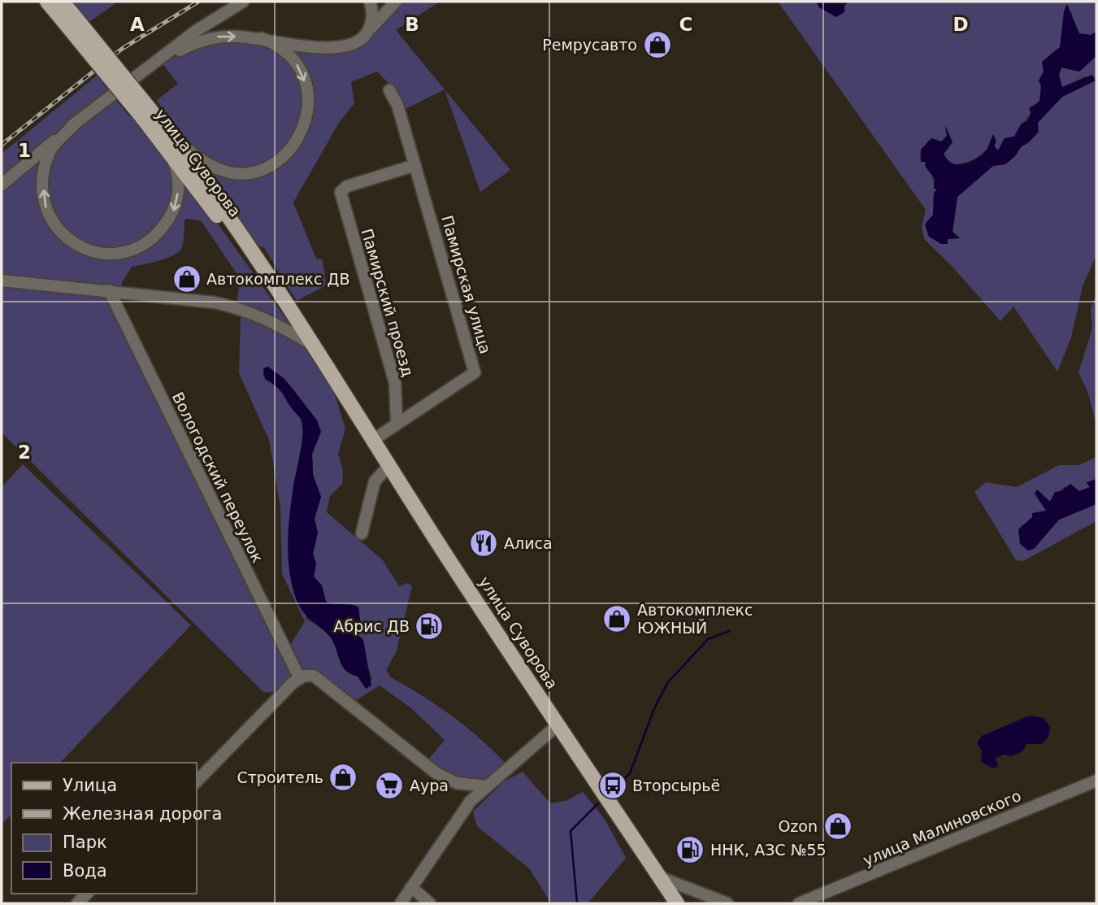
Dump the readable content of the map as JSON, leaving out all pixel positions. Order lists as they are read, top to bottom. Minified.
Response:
{"streets":{"main road":["улица Суворова"],"street":["Памирская улица","Памирский проезд","Вологодский переулок","улица Малиновского"]},"crossings":[["улица Суворова","Памирская улица"],["Памирская улица","Памирский проезд"]],"places":{"shop":["Ремрусавто","Автокомплекс ДВ","Автокомплекс ЮЖНЫЙ","Строитель","Ozon"],"restaurant":["Алиса"],"fuel station":["Абрис ДВ","ННК, АЗС №55"],"supermarket":["Аура"],"bus stop":["Вторсырьё"]},"legend":["Улица","Железная дорога","Парк","Вода"],"grid":{"columns":["A","B","C","D"],"rows":["1","2"]}}
